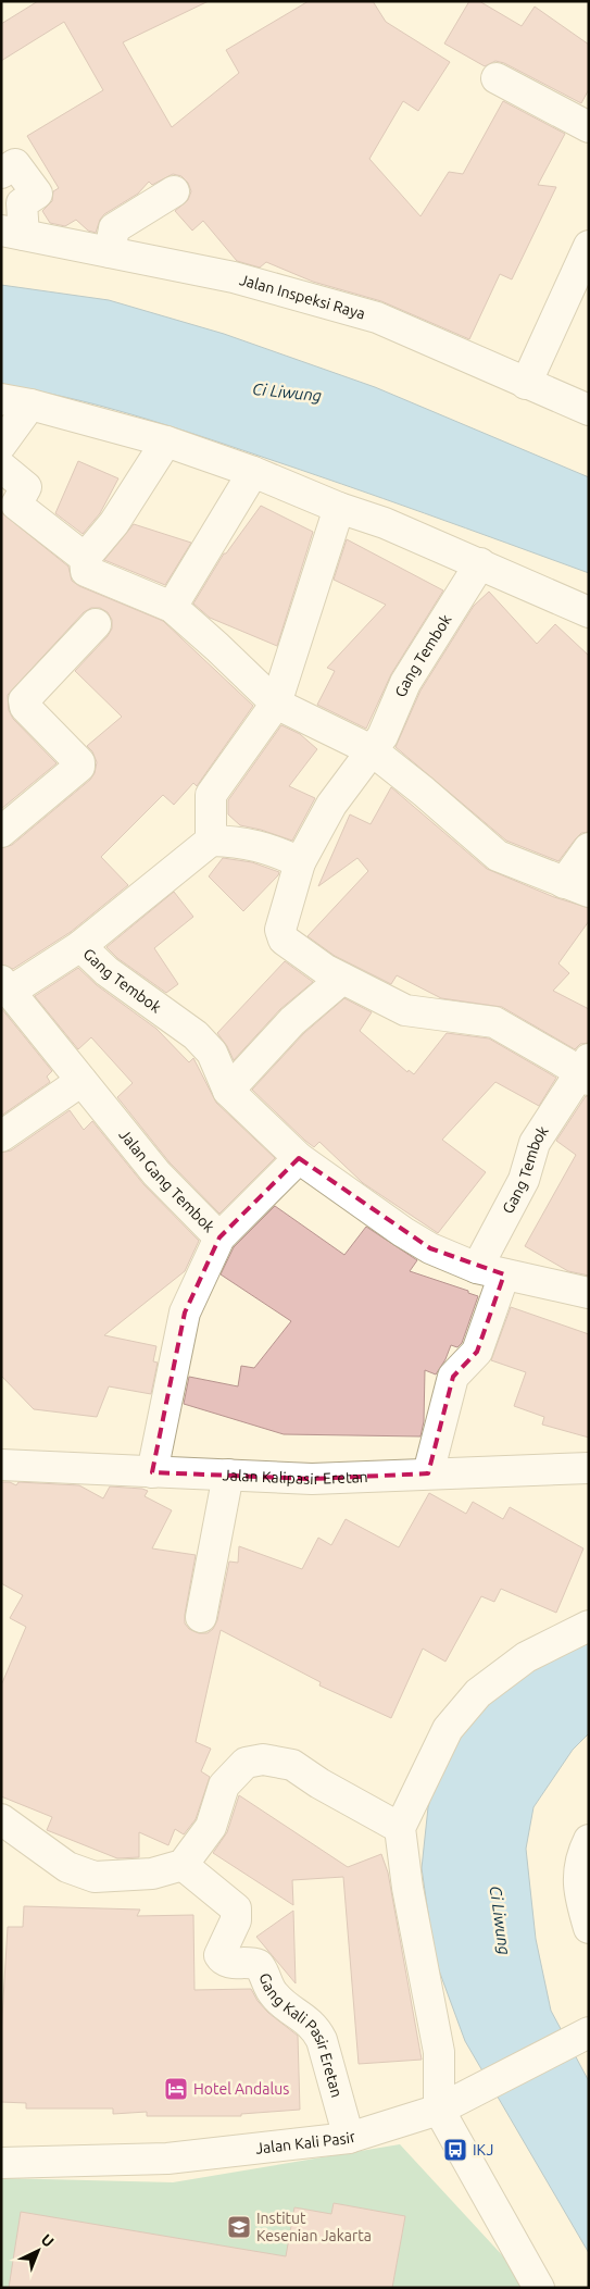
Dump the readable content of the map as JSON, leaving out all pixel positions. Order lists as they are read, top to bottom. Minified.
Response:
{"streets":{"street":["Jalan Inspeksi Raya","Gang Tembok","Jalan Gang Tembok","Jalan Kalipasir Eretan","Gang Kali Pasir Eretan","Jalan Kali Pasir"]},"crossings":[["Jalan Gang Tembok","Jalan Kalipasir Eretan"],["Gang Kali Pasir Eretan","Jalan Kali Pasir"]],"water":["Ci Liwung"],"places":{"hotel":["Hotel Andalus"],"bus stop":["IKJ"],"school or university":["Institut Kesenian Jakarta"]},"north":"top right"}
